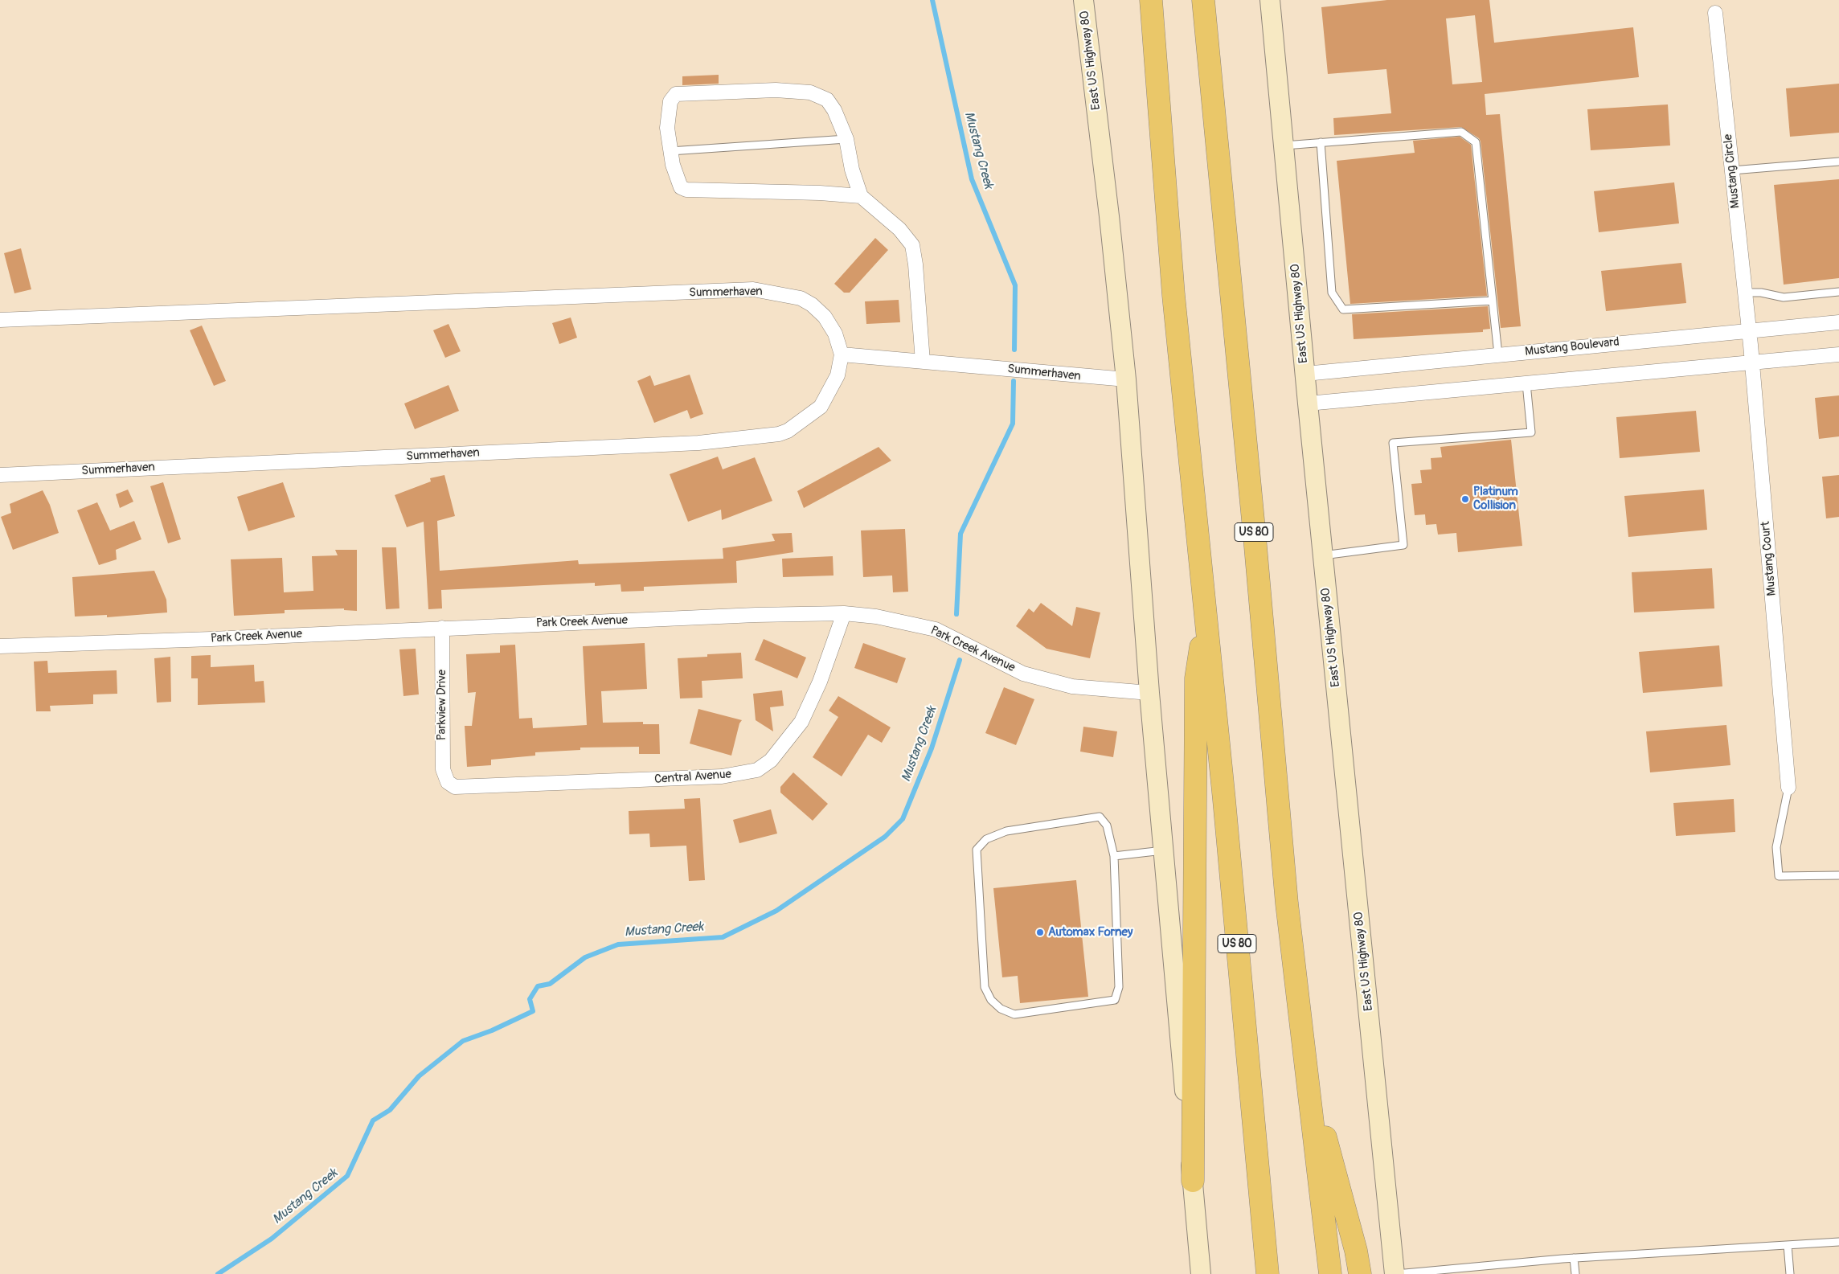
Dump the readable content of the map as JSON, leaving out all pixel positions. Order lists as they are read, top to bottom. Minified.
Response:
{"streets":{"highway":["US 80"],"main road":["East US Highway 80"],"street":["Mustang Circle","Summerhaven","Mustang Boulevard","Mustang Court","Park Creek Avenue","Parkview Drive","Central Avenue"]},"crossings":[["East US Highway 80","Summerhaven"],["East US Highway 80","Mustang Boulevard"],["East US Highway 80","Park Creek Avenue"],["Mustang Circle","Mustang Boulevard"],["Mustang Circle","Mustang Court"],["Mustang Boulevard","Mustang Court"],["Park Creek Avenue","Parkview Drive"],["Park Creek Avenue","Central Avenue"],["Parkview Drive","Central Avenue"]],"water":["Mustang Creek"],"places":["Platinum Collision","Automax Forney"]}
